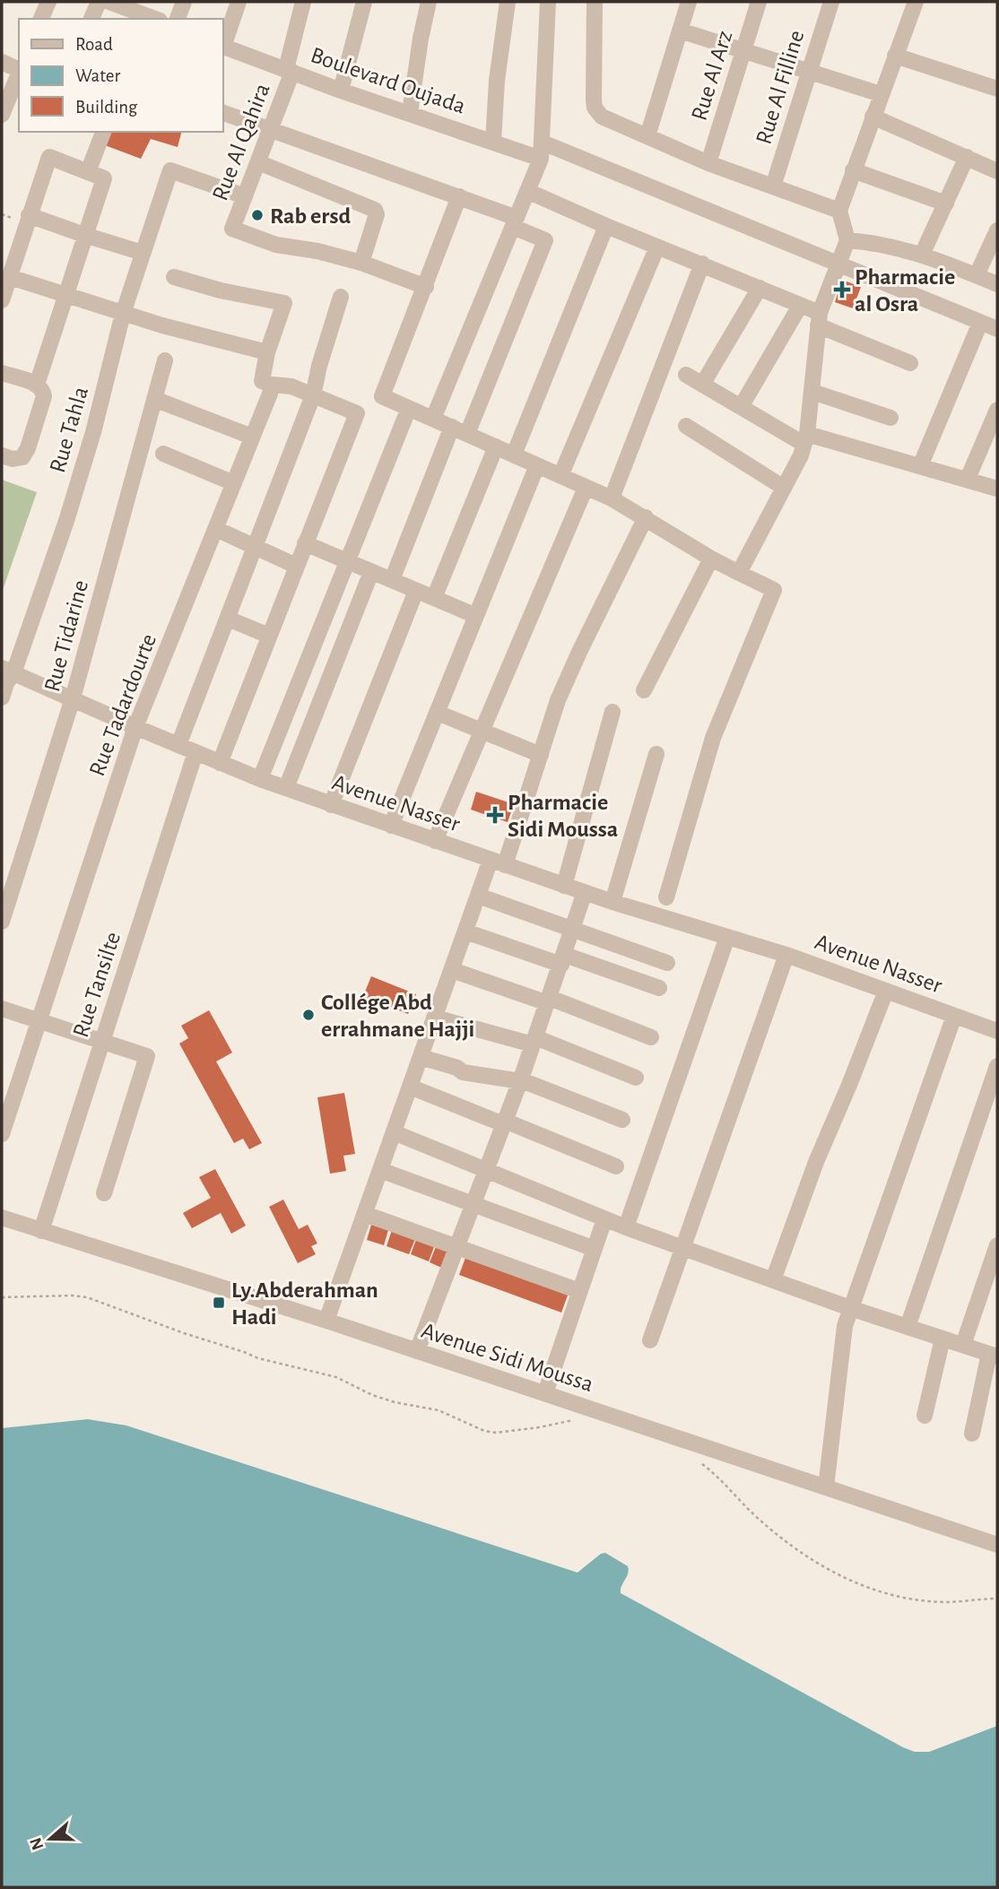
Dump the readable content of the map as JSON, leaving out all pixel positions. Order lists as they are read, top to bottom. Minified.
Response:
{"streets":{"street":["Rue Al Arz","Boulevard Oujada","Rue Al Filline","Rue Al Qahira","Rue Tahla","Rue Tidarine","Rue Tadardourte","Avenue Nasser","Rue Tansilte","Avenue Sidi Moussa"]},"crossings":[["Boulevard Oujada","Rue Al Qahira"],["Rue Al Qahira","Rue Tahla"],["Rue Tahla","Avenue Nasser"],["Rue Tidarine","Avenue Nasser"],["Rue Tadardourte","Avenue Nasser"],["Avenue Nasser","Rue Tansilte"],["Rue Tansilte","Avenue Sidi Moussa"]],"places":{"other":["Rab ersd","Collége Abd errahmane Hajji"],"health":["Pharmacie al Osra","Pharmacie Sidi Moussa"],"transit":["Ly.Abderahman Hadi"]},"legend":["Road","Water","Building"],"north":"left"}
